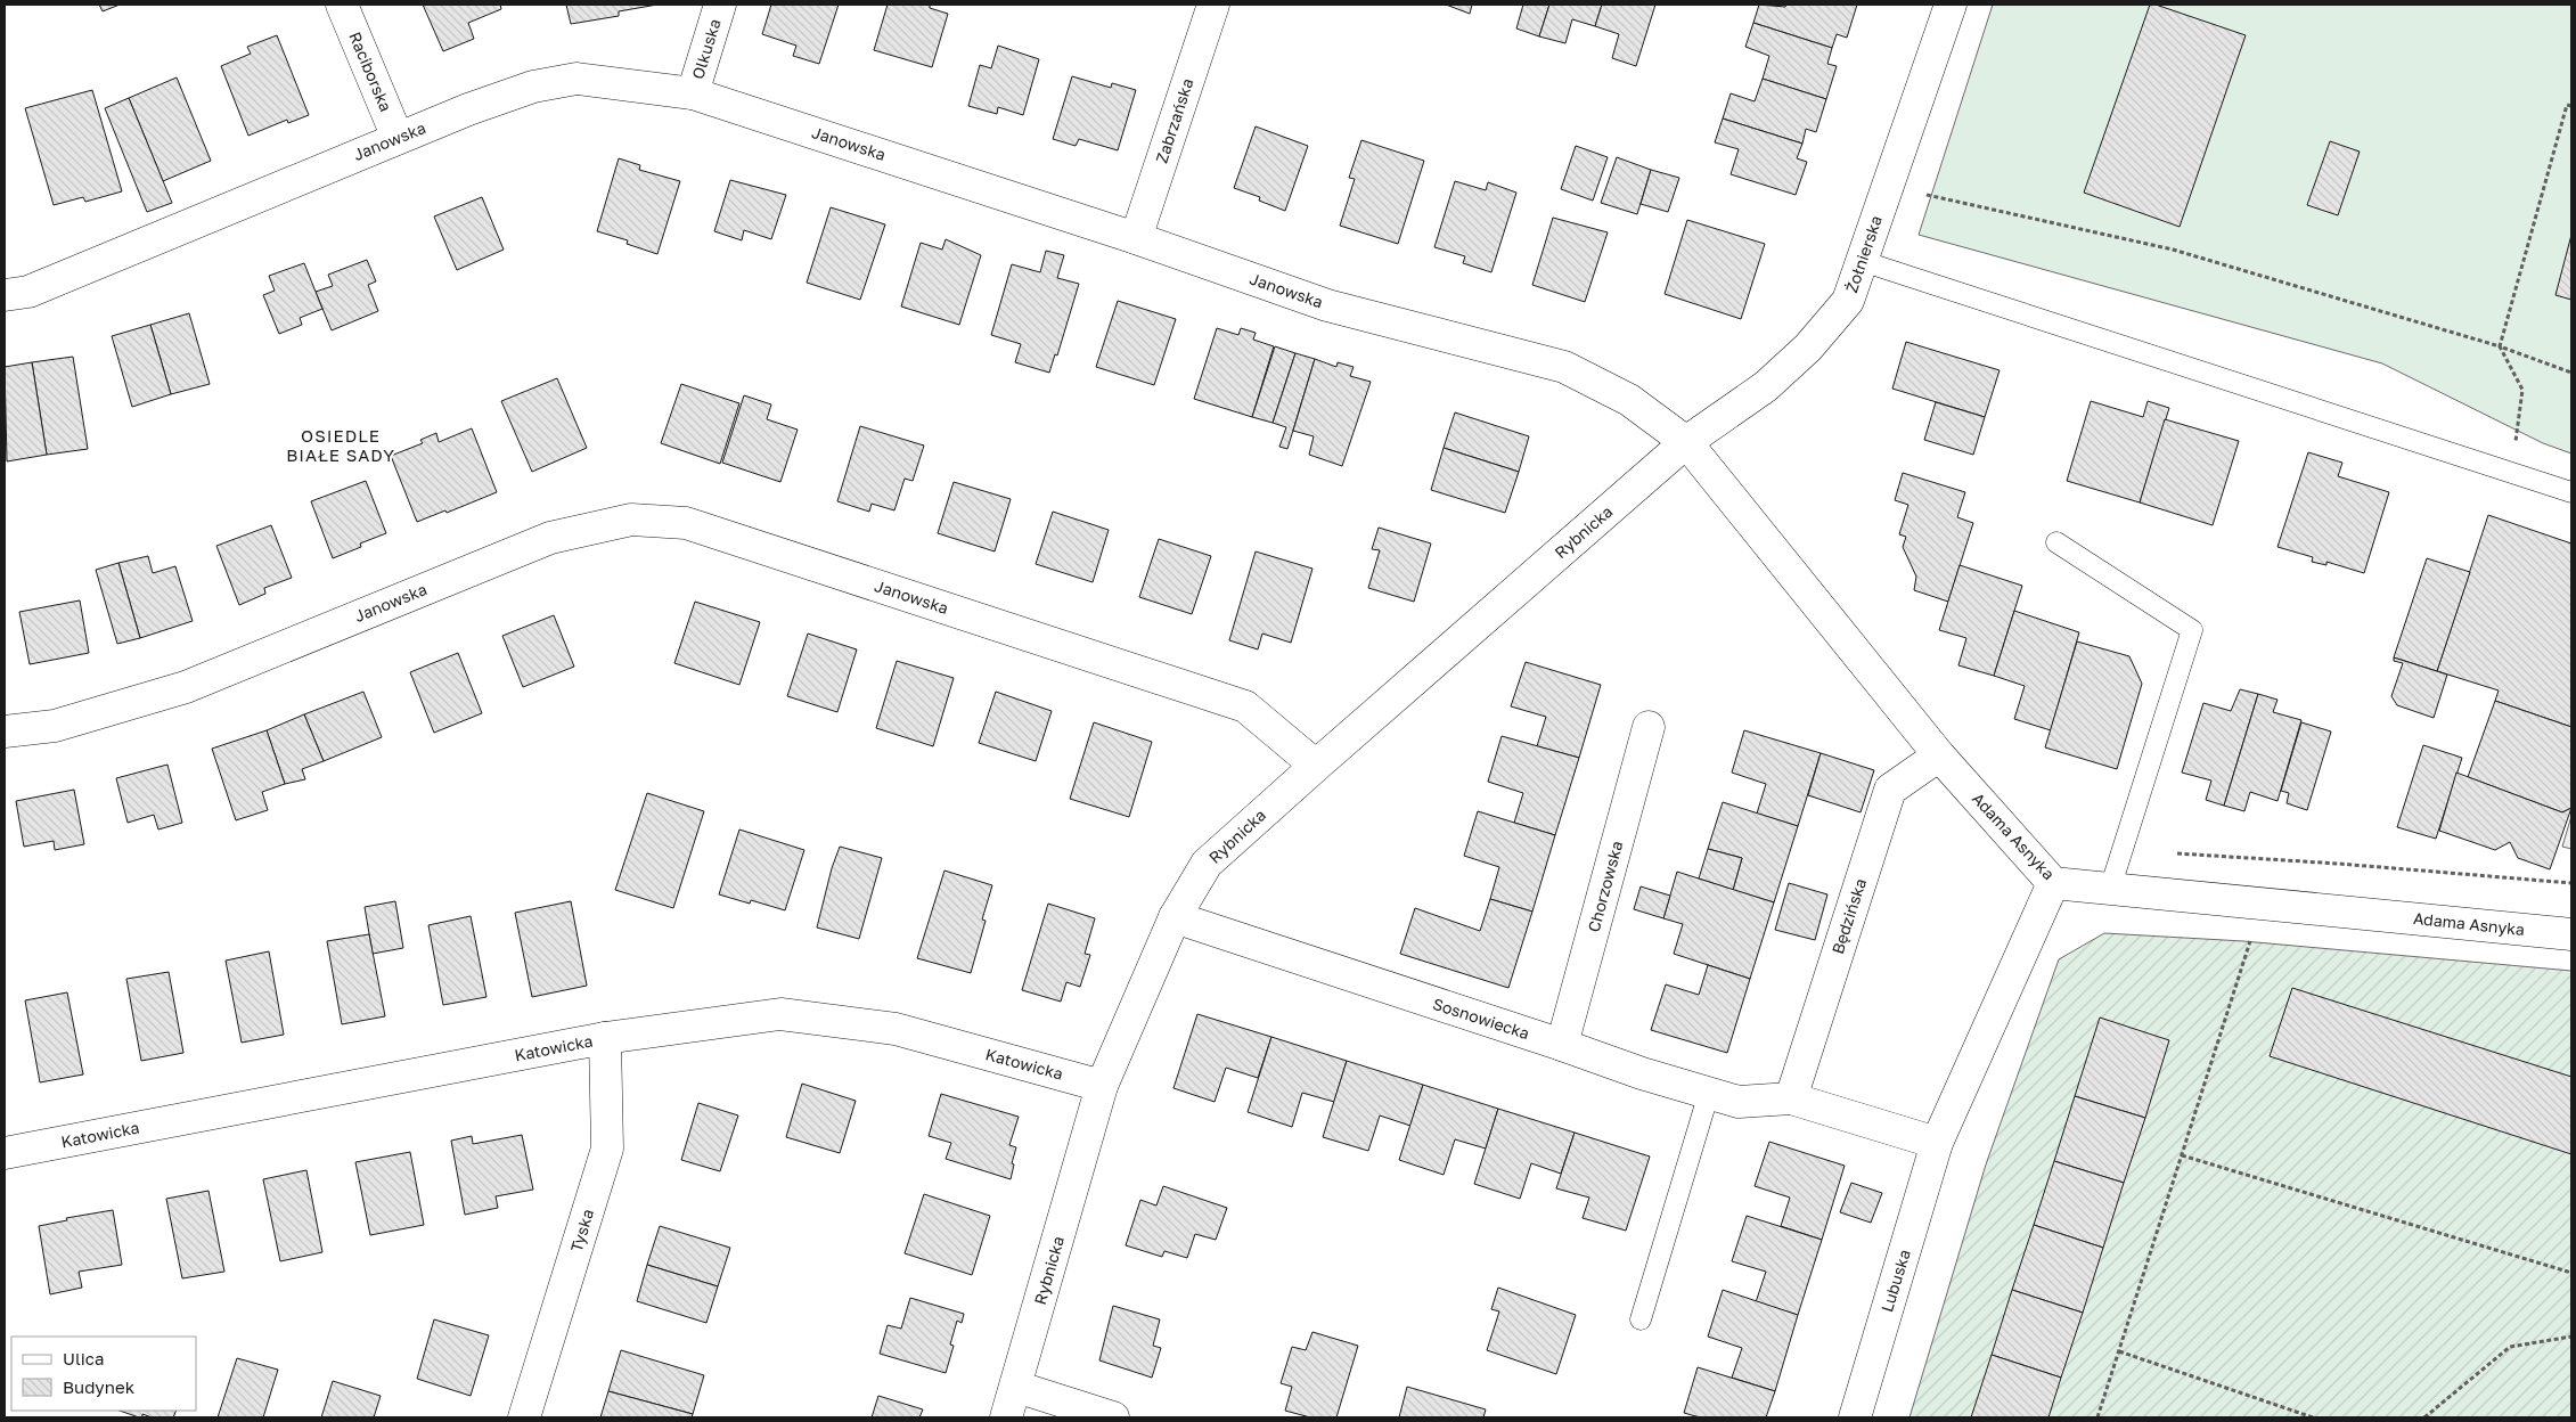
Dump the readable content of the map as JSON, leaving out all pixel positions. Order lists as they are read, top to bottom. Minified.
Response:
{"streets":{"street":["Olkuska","Raciborska","Zabrzańska","Janowska","Żołnierska","Rybnicka","Adama Asnyka","Chorzowska","Będzińska","Sosnowiecka","Katowicka","Tyska","Lubuska"]},"crossings":[["Olkuska","Janowska"],["Raciborska","Janowska"],["Zabrzańska","Janowska"],["Janowska","Żołnierska"],["Janowska","Rybnicka"],["Janowska","Adama Asnyka"],["Żołnierska","Rybnicka"],["Żołnierska","Adama Asnyka"],["Rybnicka","Adama Asnyka"],["Rybnicka","Sosnowiecka"],["Rybnicka","Katowicka"],["Adama Asnyka","Będzińska"],["Adama Asnyka","Lubuska"],["Chorzowska","Sosnowiecka"],["Będzińska","Sosnowiecka"],["Katowicka","Tyska"]],"districts":["OSIEDLE BIAŁE SADY"],"legend":["Ulica","Budynek"]}
